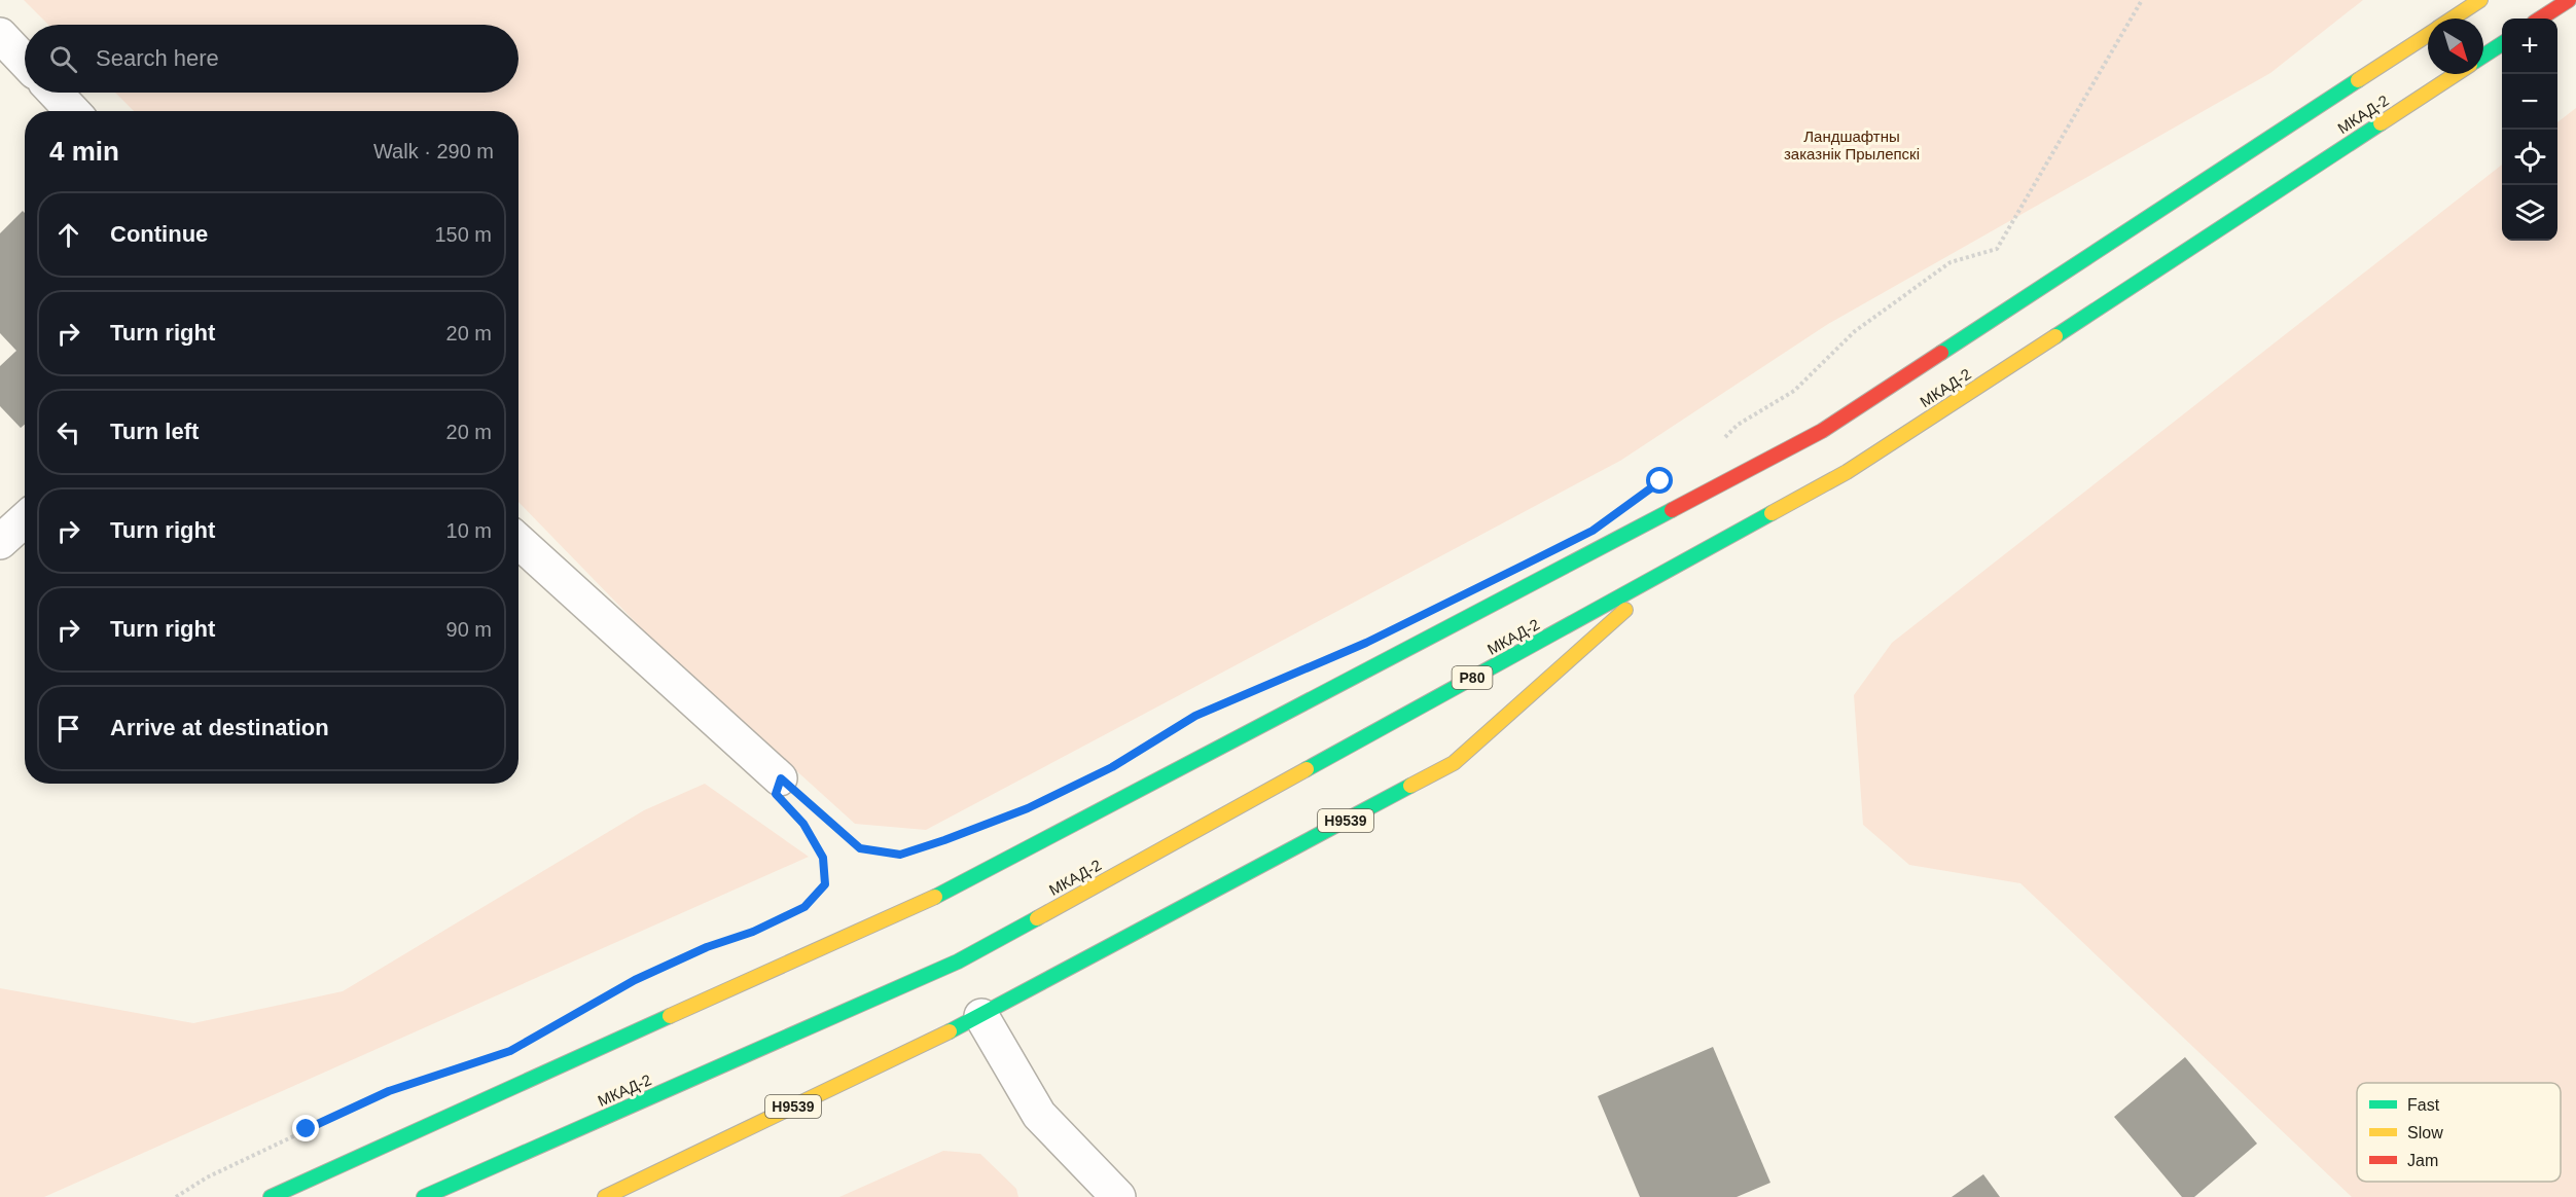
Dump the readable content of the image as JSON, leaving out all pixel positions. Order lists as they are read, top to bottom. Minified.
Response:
{"streets":{"highway":["МКАД-2","Р80","Н9539"]},"crossings":[["МКАД-2","Н9539"]],"parks":["Ландшафтны заказнік Прылепскі"],"legend":["Fast","Slow","Jam"],"north":"bottom right","page":{"map_buttons":["+","−"],"search":"Search here","heading":["4 min","Walk · 290 m"],"list":[["Continue","150 m"],["Turn right","20 m"],["Turn left","20 m"],["Turn right","10 m"],["Turn right","90 m"],"Arrive at destination"]}}
